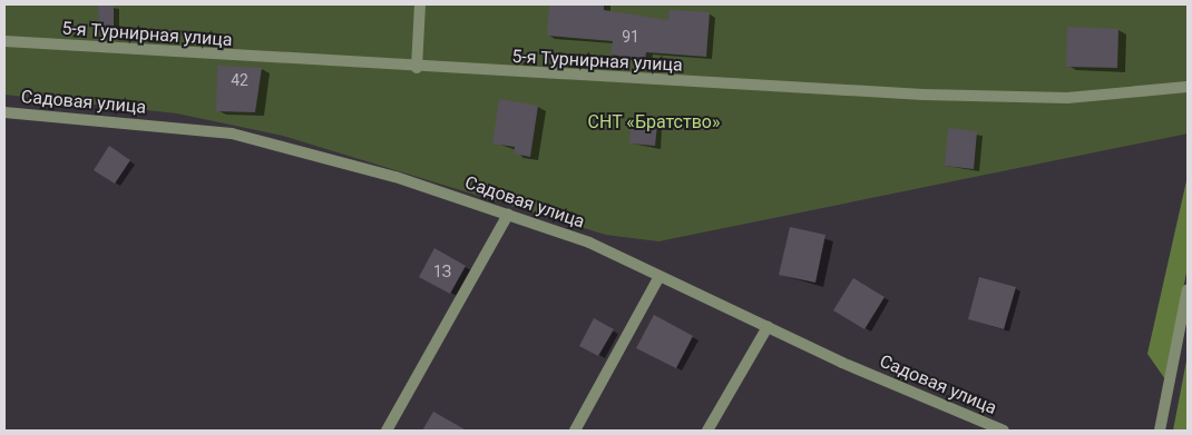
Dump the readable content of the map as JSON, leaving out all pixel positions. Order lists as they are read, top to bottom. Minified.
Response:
{"streets":{"street":["5-я Турнирная улица","Садовая улица"]},"parks":["СНТ «Братство»"],"house_numbers":["91","42","1З"]}
